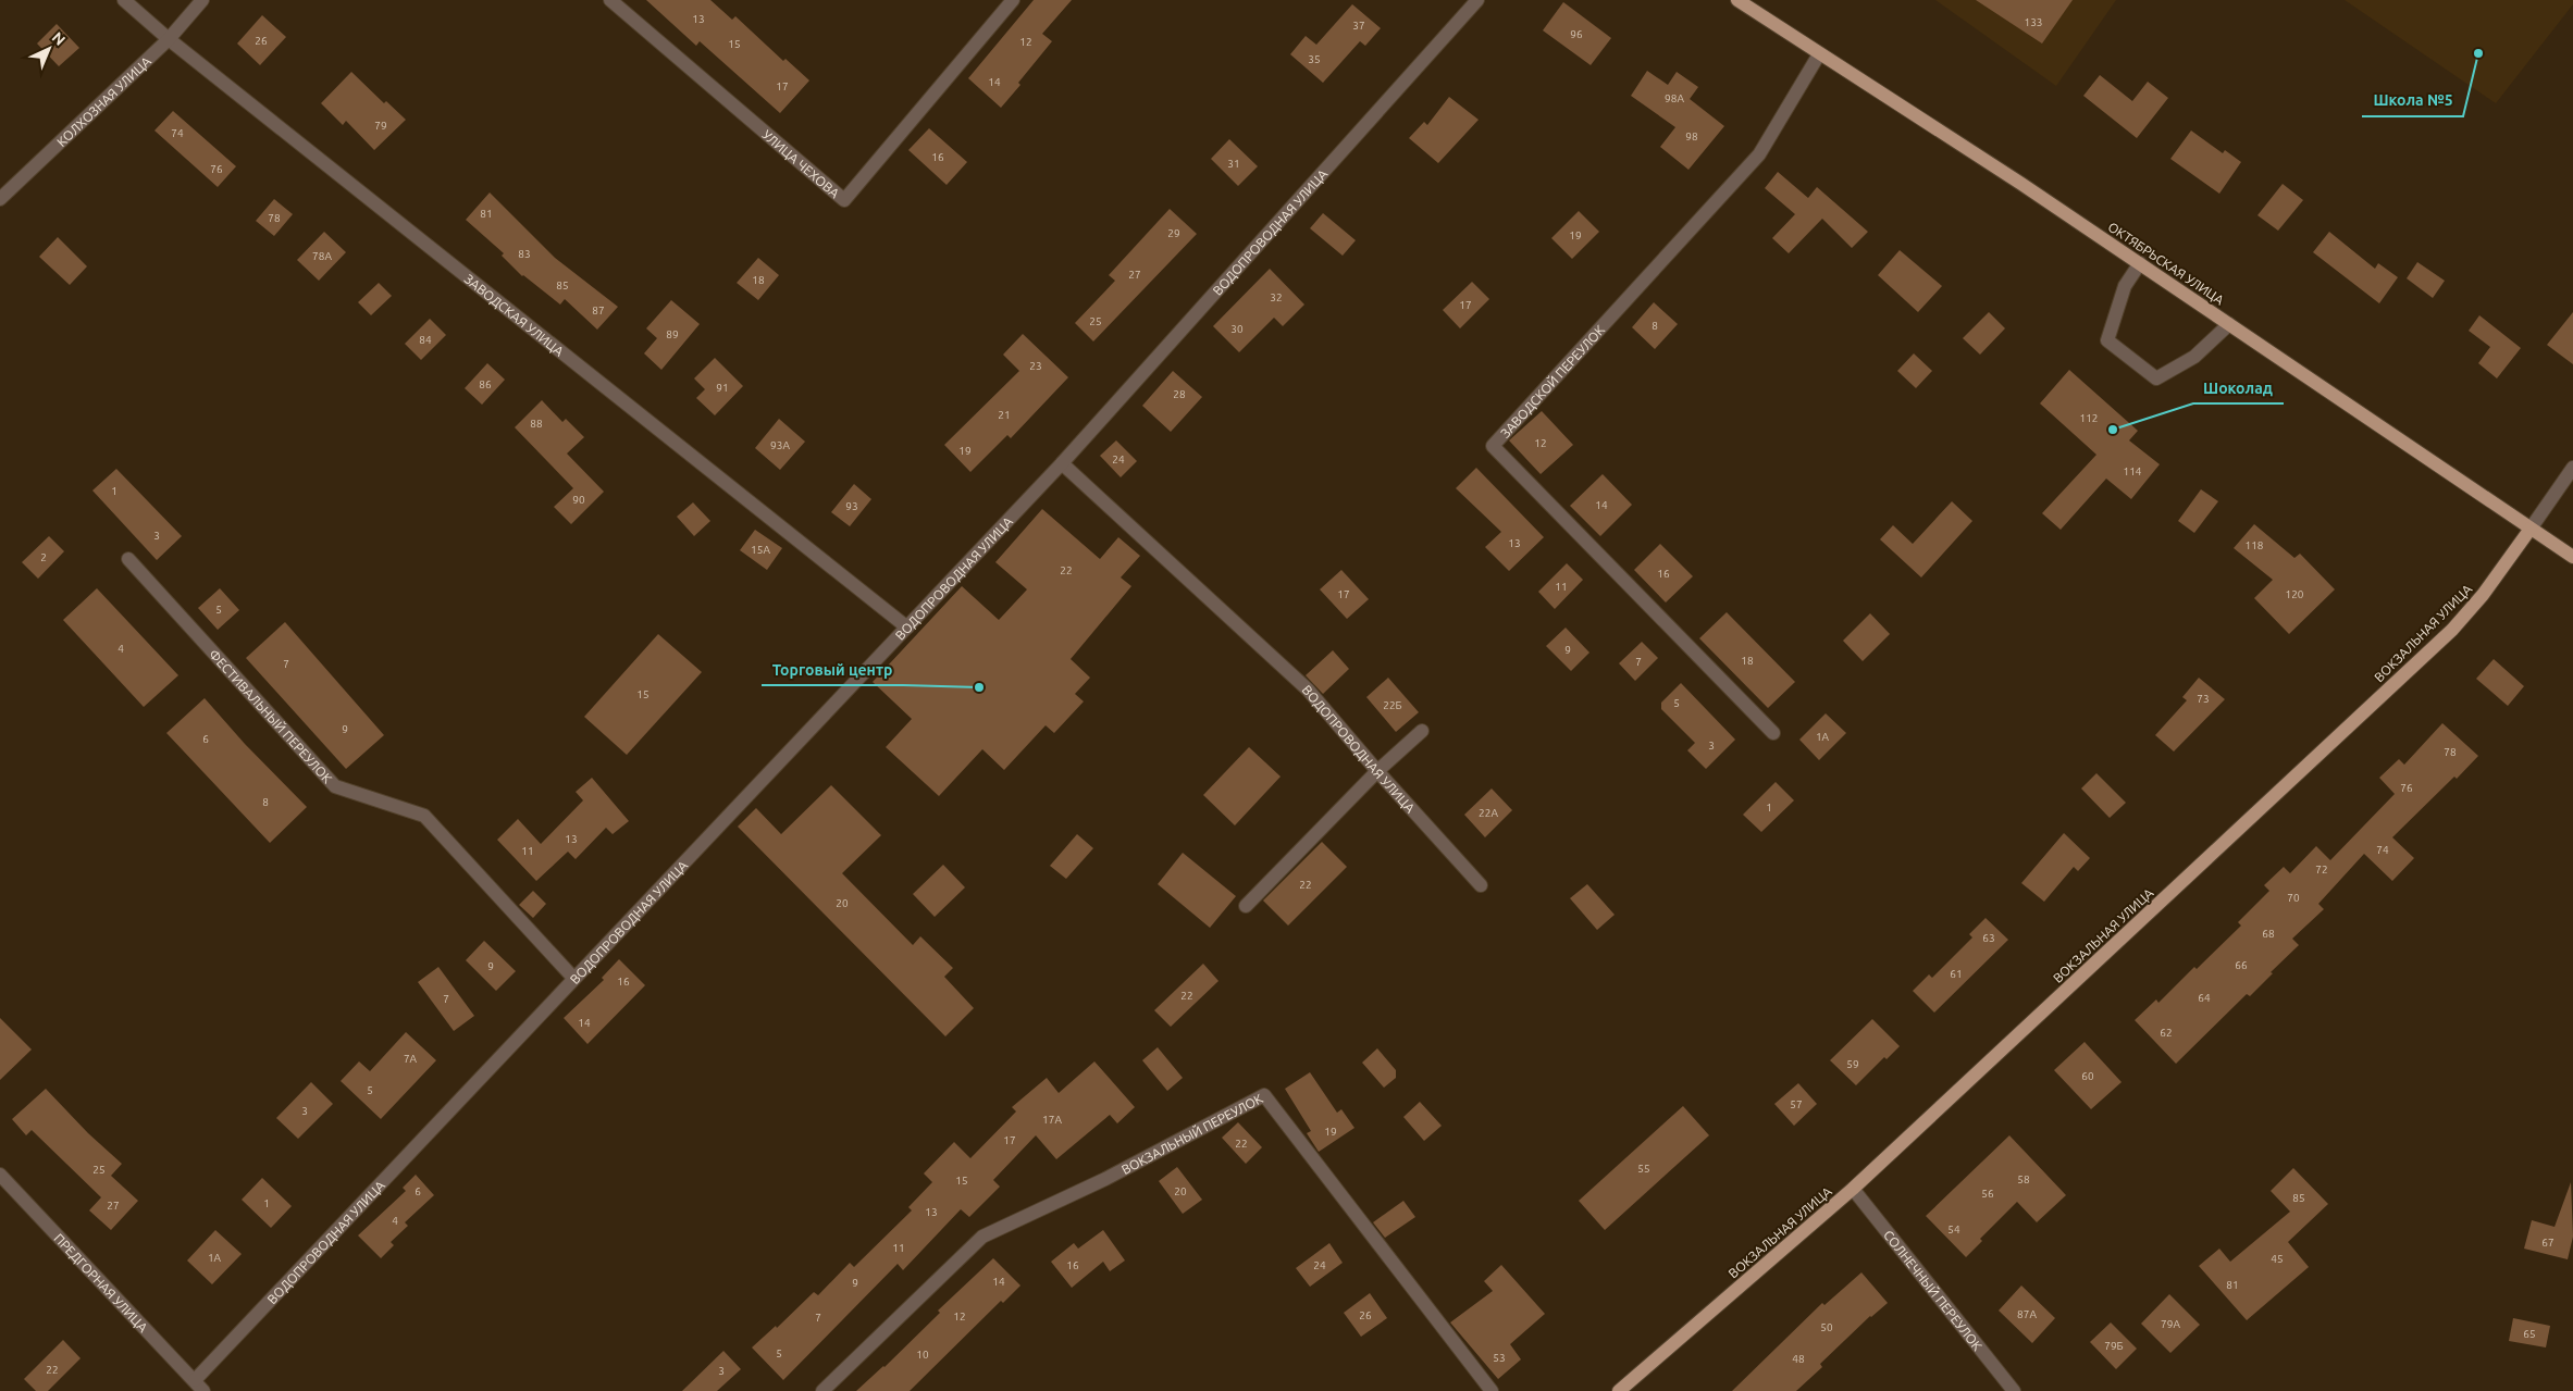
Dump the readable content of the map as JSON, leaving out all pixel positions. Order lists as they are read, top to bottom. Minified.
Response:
{"streets":{"main road":["ОКТЯБРЬСКАЯ УЛИЦА","ВОКЗАЛЬНАЯ УЛИЦА"],"street":["КОЛХОЗНАЯ УЛИЦА","УЛИЦА ЧЕХОВА","ВОДОПРОВОДНАЯ УЛИЦА","ЗАВОДСКАЯ УЛИЦА","ЗАВОДСКОЙ ПЕРЕУЛОК","ФЕСТИВАЛЬНЫЙ ПЕРЕУЛОК","ВОКЗАЛЬНЫЙ ПЕРЕУЛОК","ПРЕДГОРНАЯ УЛИЦА","СОЛНЕЧНЫЙ ПЕРЕУЛОК"]},"crossings":[["КОЛХОЗНАЯ УЛИЦА","ЗАВОДСКАЯ УЛИЦА"],["ВОДОПРОВОДНАЯ УЛИЦА","ЗАВОДСКАЯ УЛИЦА"],["ВОДОПРОВОДНАЯ УЛИЦА","ФЕСТИВАЛЬНЫЙ ПЕРЕУЛОК"],["ВОДОПРОВОДНАЯ УЛИЦА","ПРЕДГОРНАЯ УЛИЦА"],["ОКТЯБРЬСКАЯ УЛИЦА","ЗАВОДСКОЙ ПЕРЕУЛОК"],["ОКТЯБРЬСКАЯ УЛИЦА","ВОКЗАЛЬНАЯ УЛИЦА"],["ВОКЗАЛЬНАЯ УЛИЦА","СОЛНЕЧНЫЙ ПЕРЕУЛОК"]],"places":["Школа №5","Шоколад","Торговый центр"],"house_numbers":["13","133","37","96","26","12","15","35","14","17","98А","79","74","98","16","31","76","81","78","29","19","83","78А","27","18","85","32","17","87","25","8","30","89","84","23","86","91","28","21","112","88","12","93А","19","24","114","1","90","14","93","3","13","118","15А","2","22","16","11","17","120","5","4","9","18","7","7","15","73","5","22Б","9","1А","6","3","78","76","8","1","22А","13","74","11","72","22","70","20","68","63","66","9","61","16","22","64","7","14","62","7А","59","60","5","57","3","17А","19","17","22","55","25","58","15","6","20","56","85","1","27","13","4","54","67","11","1А","45","16","24","14","9","81","87А","26","12","7","79А","50","65","79Б","5","10","53","48","22","3"],"north":"top right"}
